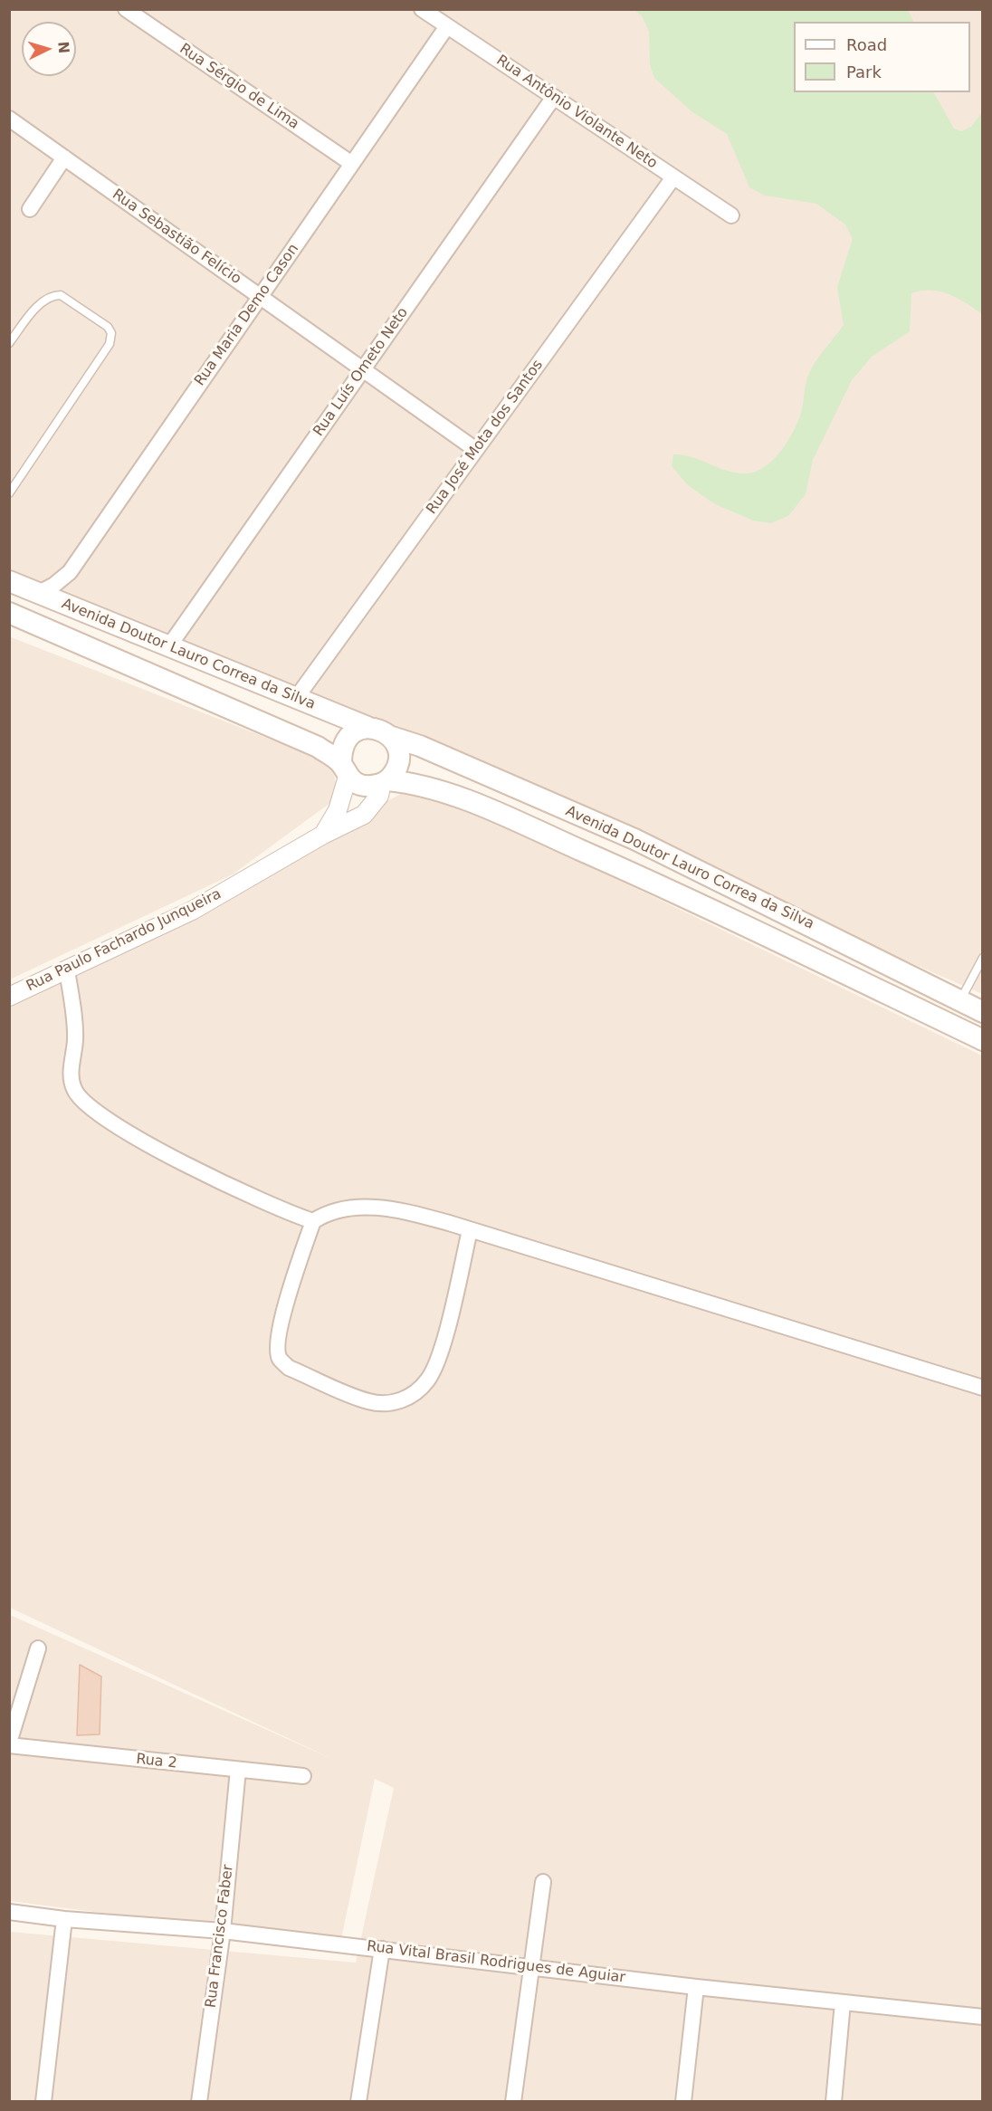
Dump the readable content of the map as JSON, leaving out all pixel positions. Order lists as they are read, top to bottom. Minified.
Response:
{"streets":{"main road":["Avenida Doutor Lauro Correa da Silva"],"street":["Rua Sérgio de Lima","Rua Antônio Violante Neto","Rua Sebastião Felício","Rua Maria Demo Cason","Rua Luís Ometo Neto","Rua José Mota dos Santos","Rua Paulo Fachardo Junqueira","Rua 2","Rua Francisco Faber","Rua Vital Brasil Rodrigues de Aguiar"]},"crossings":[["Rua Sérgio de Lima","Rua Maria Demo Cason"],["Rua Antônio Violante Neto","Rua Maria Demo Cason"],["Rua Antônio Violante Neto","Rua Luís Ometo Neto"],["Rua Antônio Violante Neto","Rua José Mota dos Santos"],["Rua Sebastião Felício","Rua Maria Demo Cason"],["Rua Sebastião Felício","Rua Luís Ometo Neto"],["Rua Sebastião Felício","Rua José Mota dos Santos"],["Rua Maria Demo Cason","Avenida Doutor Lauro Correa da Silva"],["Rua Luís Ometo Neto","Avenida Doutor Lauro Correa da Silva"],["Rua José Mota dos Santos","Avenida Doutor Lauro Correa da Silva"],["Avenida Doutor Lauro Correa da Silva","Rua Paulo Fachardo Junqueira"],["Rua 2","Rua Francisco Faber"],["Rua Francisco Faber","Rua Vital Brasil Rodrigues de Aguiar"]],"legend":["Road","Park"],"north":"right"}
